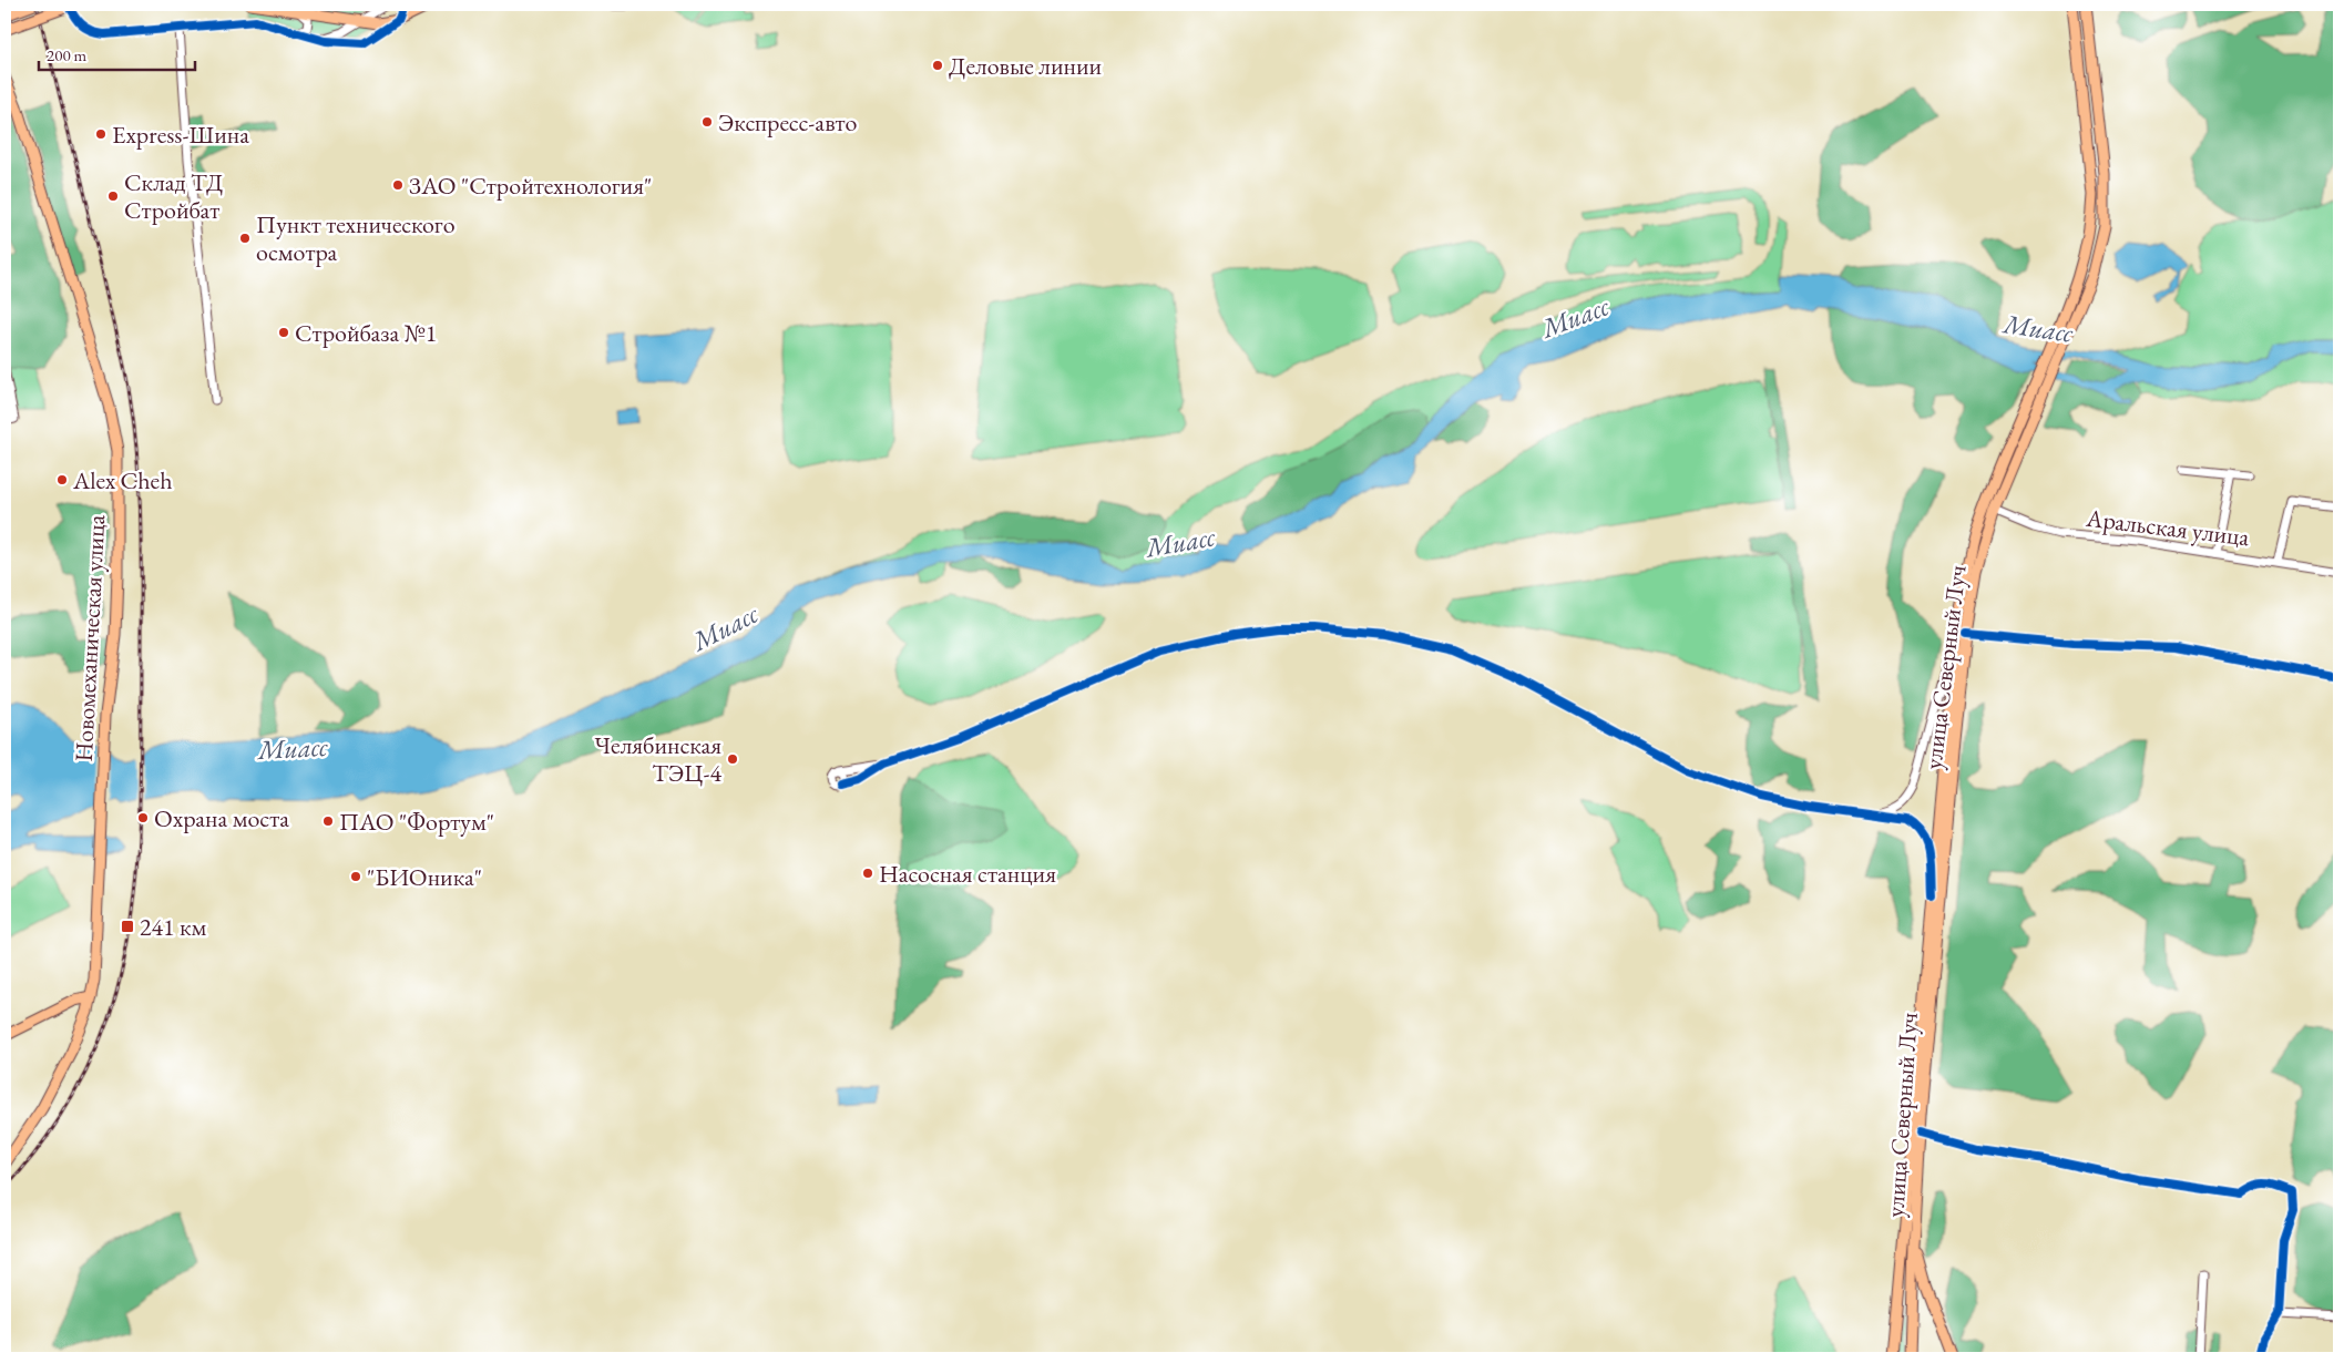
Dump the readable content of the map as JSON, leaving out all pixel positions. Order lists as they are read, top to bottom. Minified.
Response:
{"streets":{"main road":["Новомеханическая улица","улица Северный Луч"],"street":["Аральская улица"]},"crossings":[["Аральская улица","улица Северный Луч"]],"water":["Миасс"],"places":{"other":["Деловые линии","Экспресс-авто","Express-Шина","ЗАО \"Стройтехнология\"","Склад ТД Стройбат","Пункт технического осмотра","Стройбаза №1","Alex Cheh","Челябинская ТЭЦ-4","Охрана моста","ПАО \"Фортум\"","Насосная станция","\"БИОника\""],"transit":["241 км"]},"scale_bar":"200 m"}
